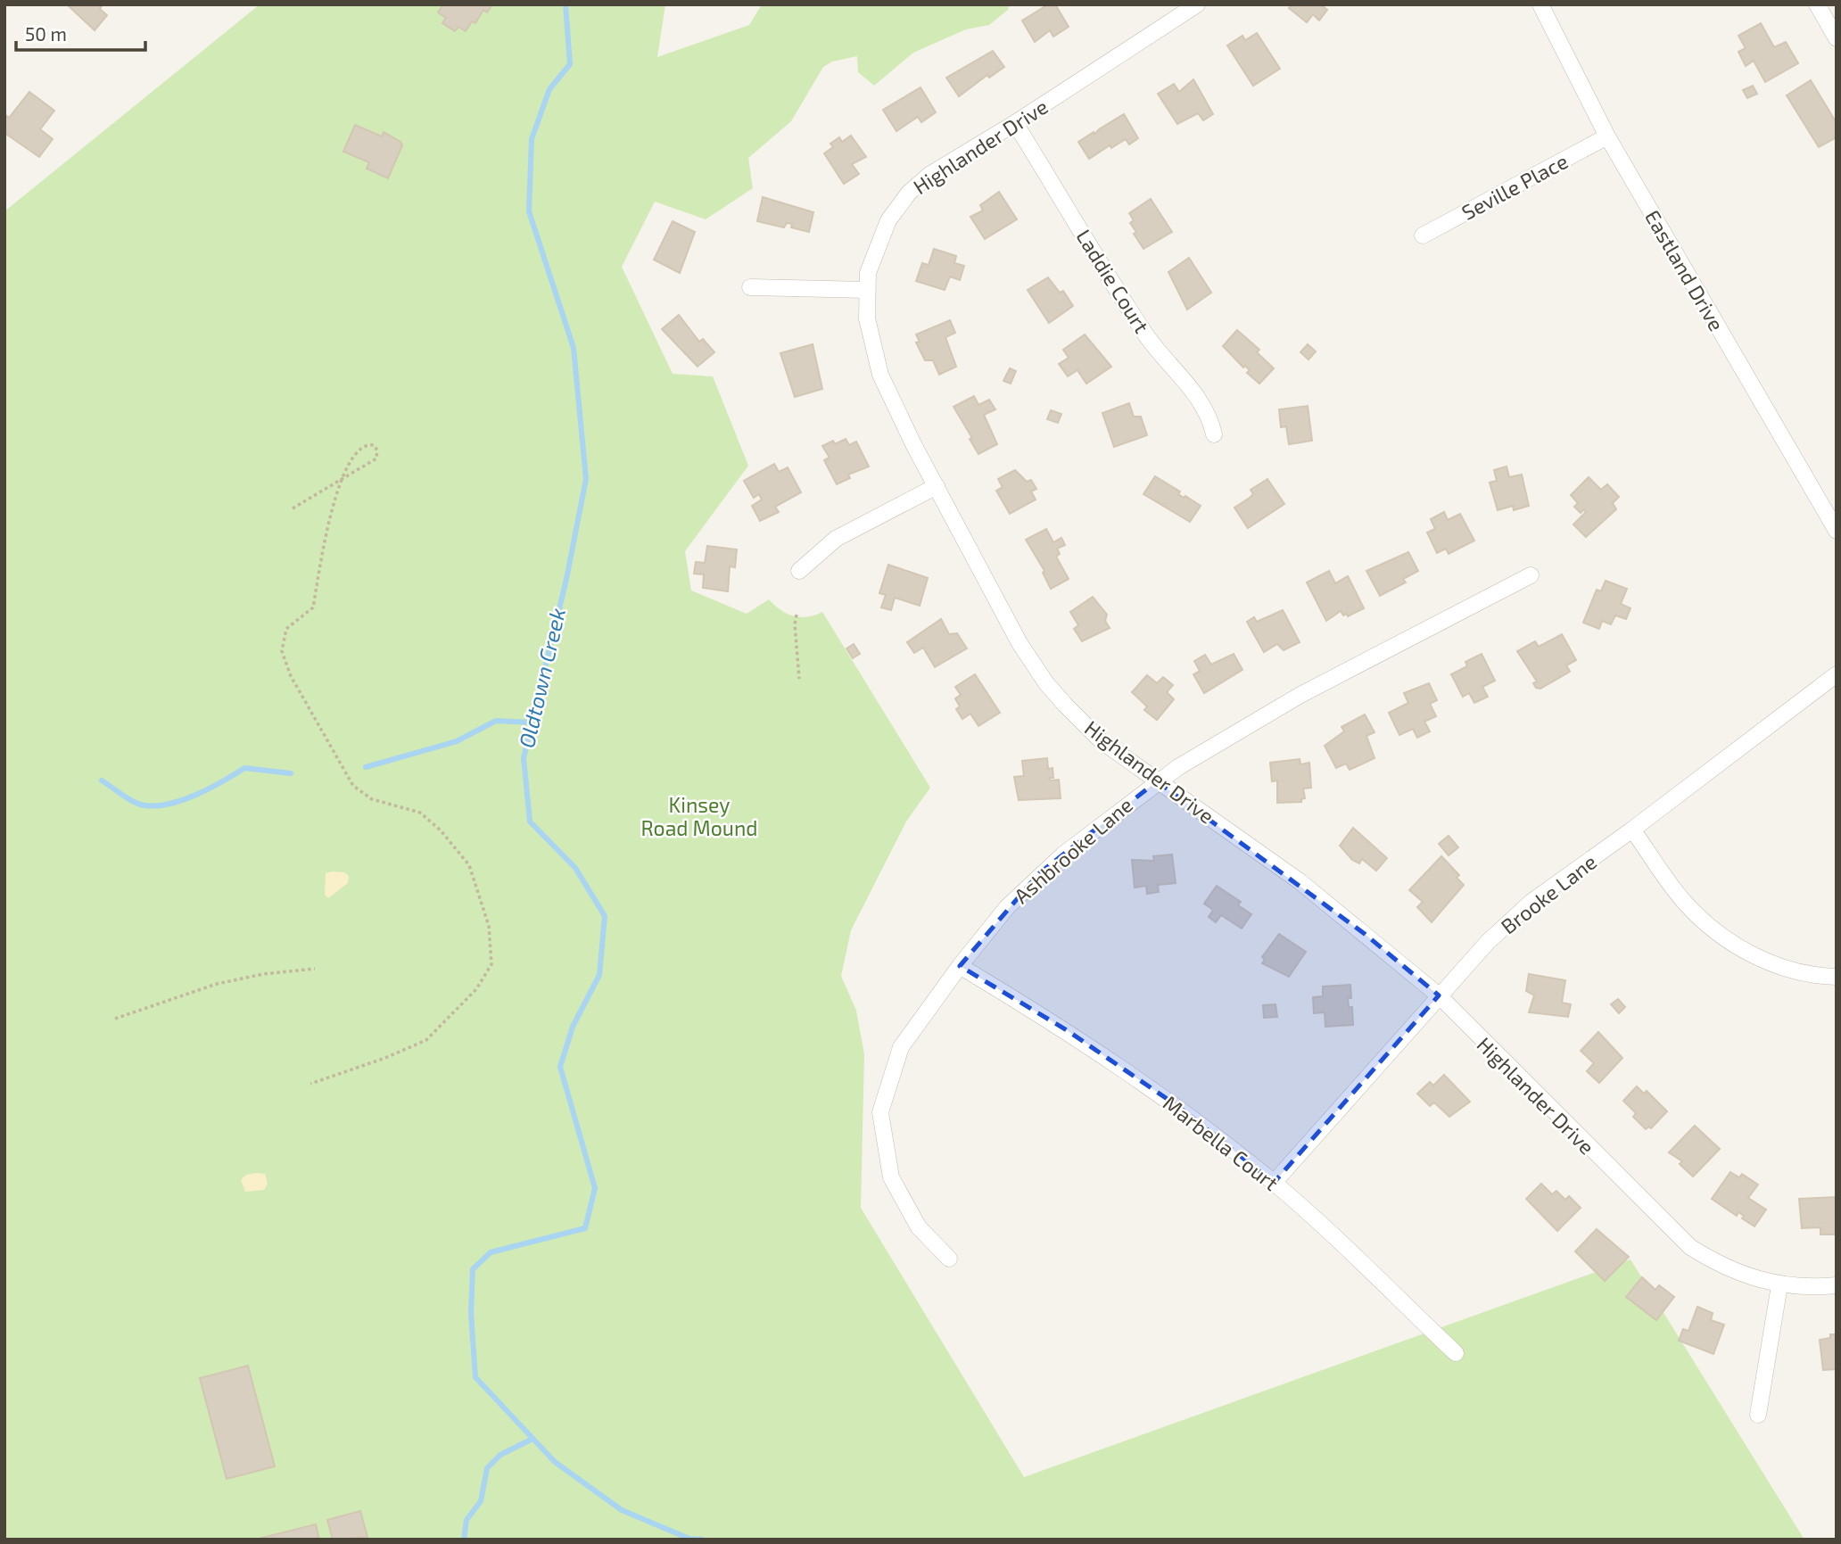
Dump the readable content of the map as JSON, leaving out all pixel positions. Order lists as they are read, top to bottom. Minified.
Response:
{"streets":{"street":["Highlander Drive","Seville Place","Eastland Drive","Laddie Court","Ashbrooke Lane","Brooke Lane","Marbella Court"]},"crossings":[["Highlander Drive","Laddie Court"],["Highlander Drive","Ashbrooke Lane"],["Highlander Drive","Brooke Lane"],["Seville Place","Eastland Drive"],["Ashbrooke Lane","Marbella Court"],["Brooke Lane","Marbella Court"]],"water":["Oldtown Creek"],"parks":["Kinsey Road Mound"],"scale_bar":"50 m"}
